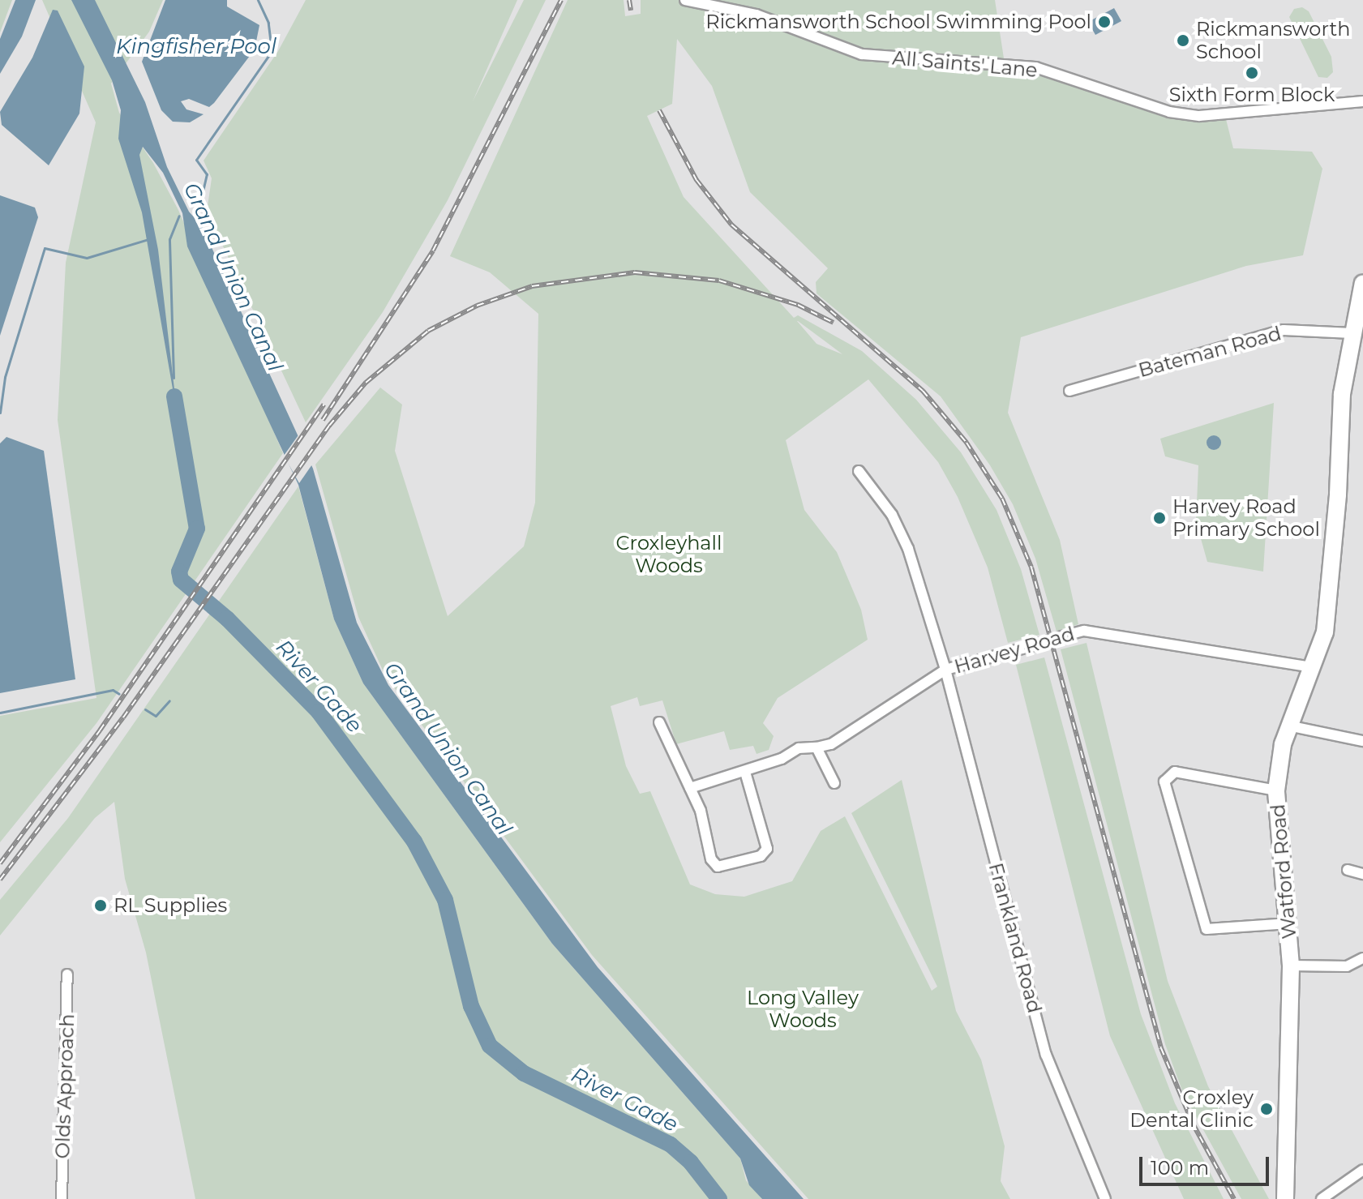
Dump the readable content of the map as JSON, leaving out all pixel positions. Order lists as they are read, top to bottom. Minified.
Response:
{"streets":{"main road":["Watford Road"],"street":["All Saints' Lane","Bateman Road","Harvey Road","Frankland Road","Olds Approach"]},"crossings":[["Bateman Road","Watford Road"],["Harvey Road","Watford Road"],["Harvey Road","Frankland Road"]],"water":["Kingfisher Pool","Grand Union Canal","River Gade"],"parks":["Croxleyhall Woods","Long Valley Woods"],"places":["Rickmansworth School Swimming Pool","Rickmansworth School","Sixth Form Block","Harvey Road Primary School","RL Supplies","Croxley Dental Clinic"],"scale_bar":"100 m"}
